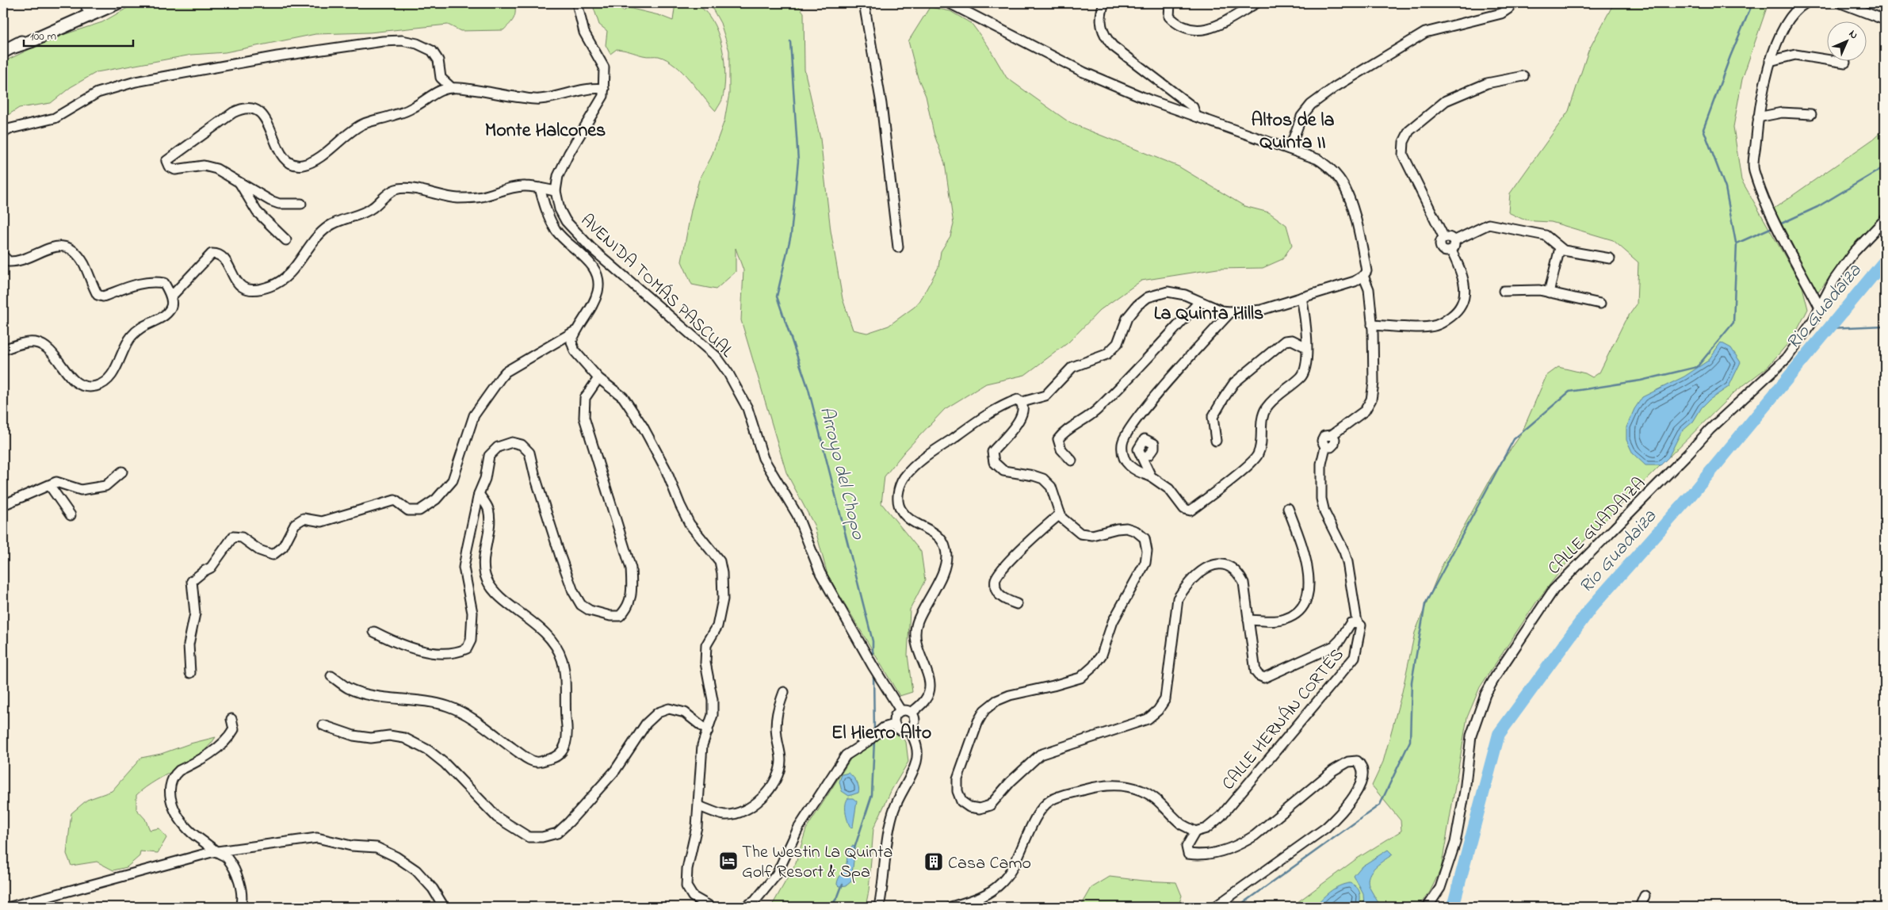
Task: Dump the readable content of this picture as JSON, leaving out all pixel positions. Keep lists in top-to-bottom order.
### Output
{
  "streets": {
    "street": ["AVENIDA TOMÁS PASCUAL", "CALLE GUADAIZA", "CALLE HERNÁN CORTÉS"]
  },
  "districts": [
    "Altos de la Quinta II",
    "Monte Halcones",
    "La Quinta Hills",
    "El Hierro Alto"
  ],
  "water": ["Rio Guadaiza", "Arroyo del Chopo"],
  "places": {
    "hotel": ["The Westin La Quinta Golf Resort & Spa"],
    "building": ["Casa Camo"]
  },
  "scale_bar": "100 m",
  "north": "top right"
}
